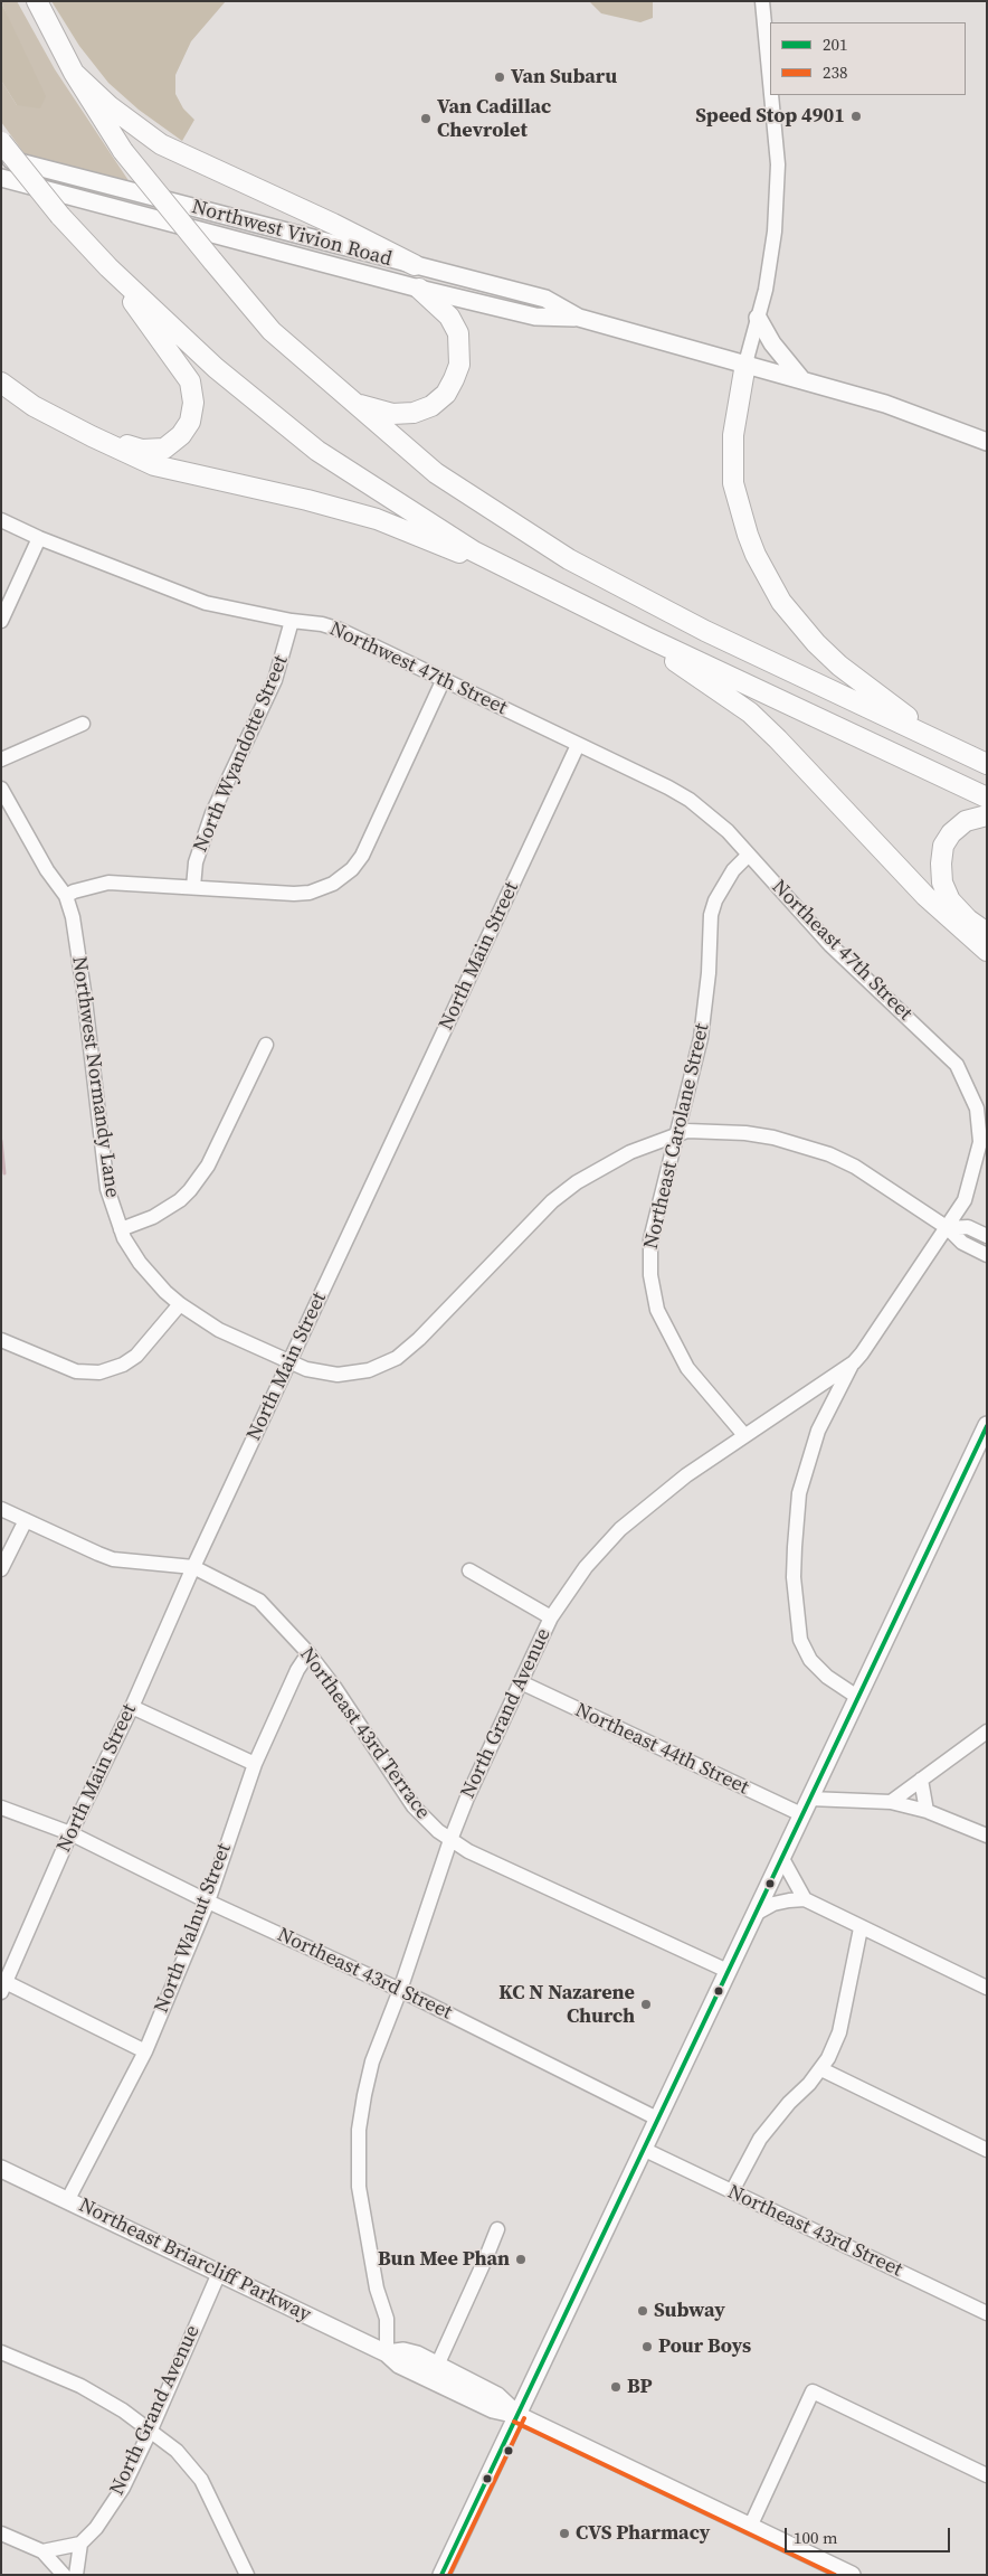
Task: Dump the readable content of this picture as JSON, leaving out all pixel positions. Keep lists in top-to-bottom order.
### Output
{
  "streets": {
    "main road": ["Northwest Vivion Road", "Northeast Briarcliff Parkway"],
    "street": [
      "Northwest 47th Street",
      "North Wyandotte Street",
      "Northeast 47th Street",
      "North Main Street",
      "Northwest Normandy Lane",
      "Northeast Carolane Street",
      "North Grand Avenue",
      "Northeast 43rd Terrace",
      "Northeast 44th Street",
      "North Walnut Street",
      "Northeast 43rd Street"
    ]
  },
  "crossings": [
    ["Northwest 47th Street", "North Wyandotte Street"],
    ["Northwest 47th Street", "Northeast 47th Street"],
    ["Northwest 47th Street", "North Main Street"],
    ["Northeast 47th Street", "North Main Street"],
    ["Northeast 47th Street", "Northwest Normandy Lane"],
    ["Northeast 47th Street", "Northeast Carolane Street"],
    ["Northeast 47th Street", "North Grand Avenue"],
    ["North Main Street", "Northwest Normandy Lane"],
    ["North Main Street", "Northeast 43rd Terrace"],
    ["North Main Street", "Northeast 43rd Street"],
    ["Northwest Normandy Lane", "Northeast Carolane Street"],
    ["Northwest Normandy Lane", "North Grand Avenue"],
    ["Northeast Carolane Street", "North Grand Avenue"],
    ["North Grand Avenue", "Northeast 43rd Terrace"],
    ["North Grand Avenue", "Northeast 44th Street"],
    ["North Grand Avenue", "Northeast 43rd Street"],
    ["North Grand Avenue", "Northeast Briarcliff Parkway"],
    ["Northeast 43rd Terrace", "North Walnut Street"],
    ["North Walnut Street", "Northeast 43rd Street"],
    ["North Walnut Street", "Northeast Briarcliff Parkway"]
  ],
  "places": [
    "Van Subaru",
    "Speed Stop 4901",
    "Van Cadillac Chevrolet",
    "KC N Nazarene Church",
    "Bun Mee Phan",
    "Subway",
    "Pour Boys",
    "BP",
    "CVS Pharmacy"
  ],
  "lines": ["transit line 201", "transit line 238"],
  "legend": ["201", "238"],
  "scale_bar": "100 m"
}
